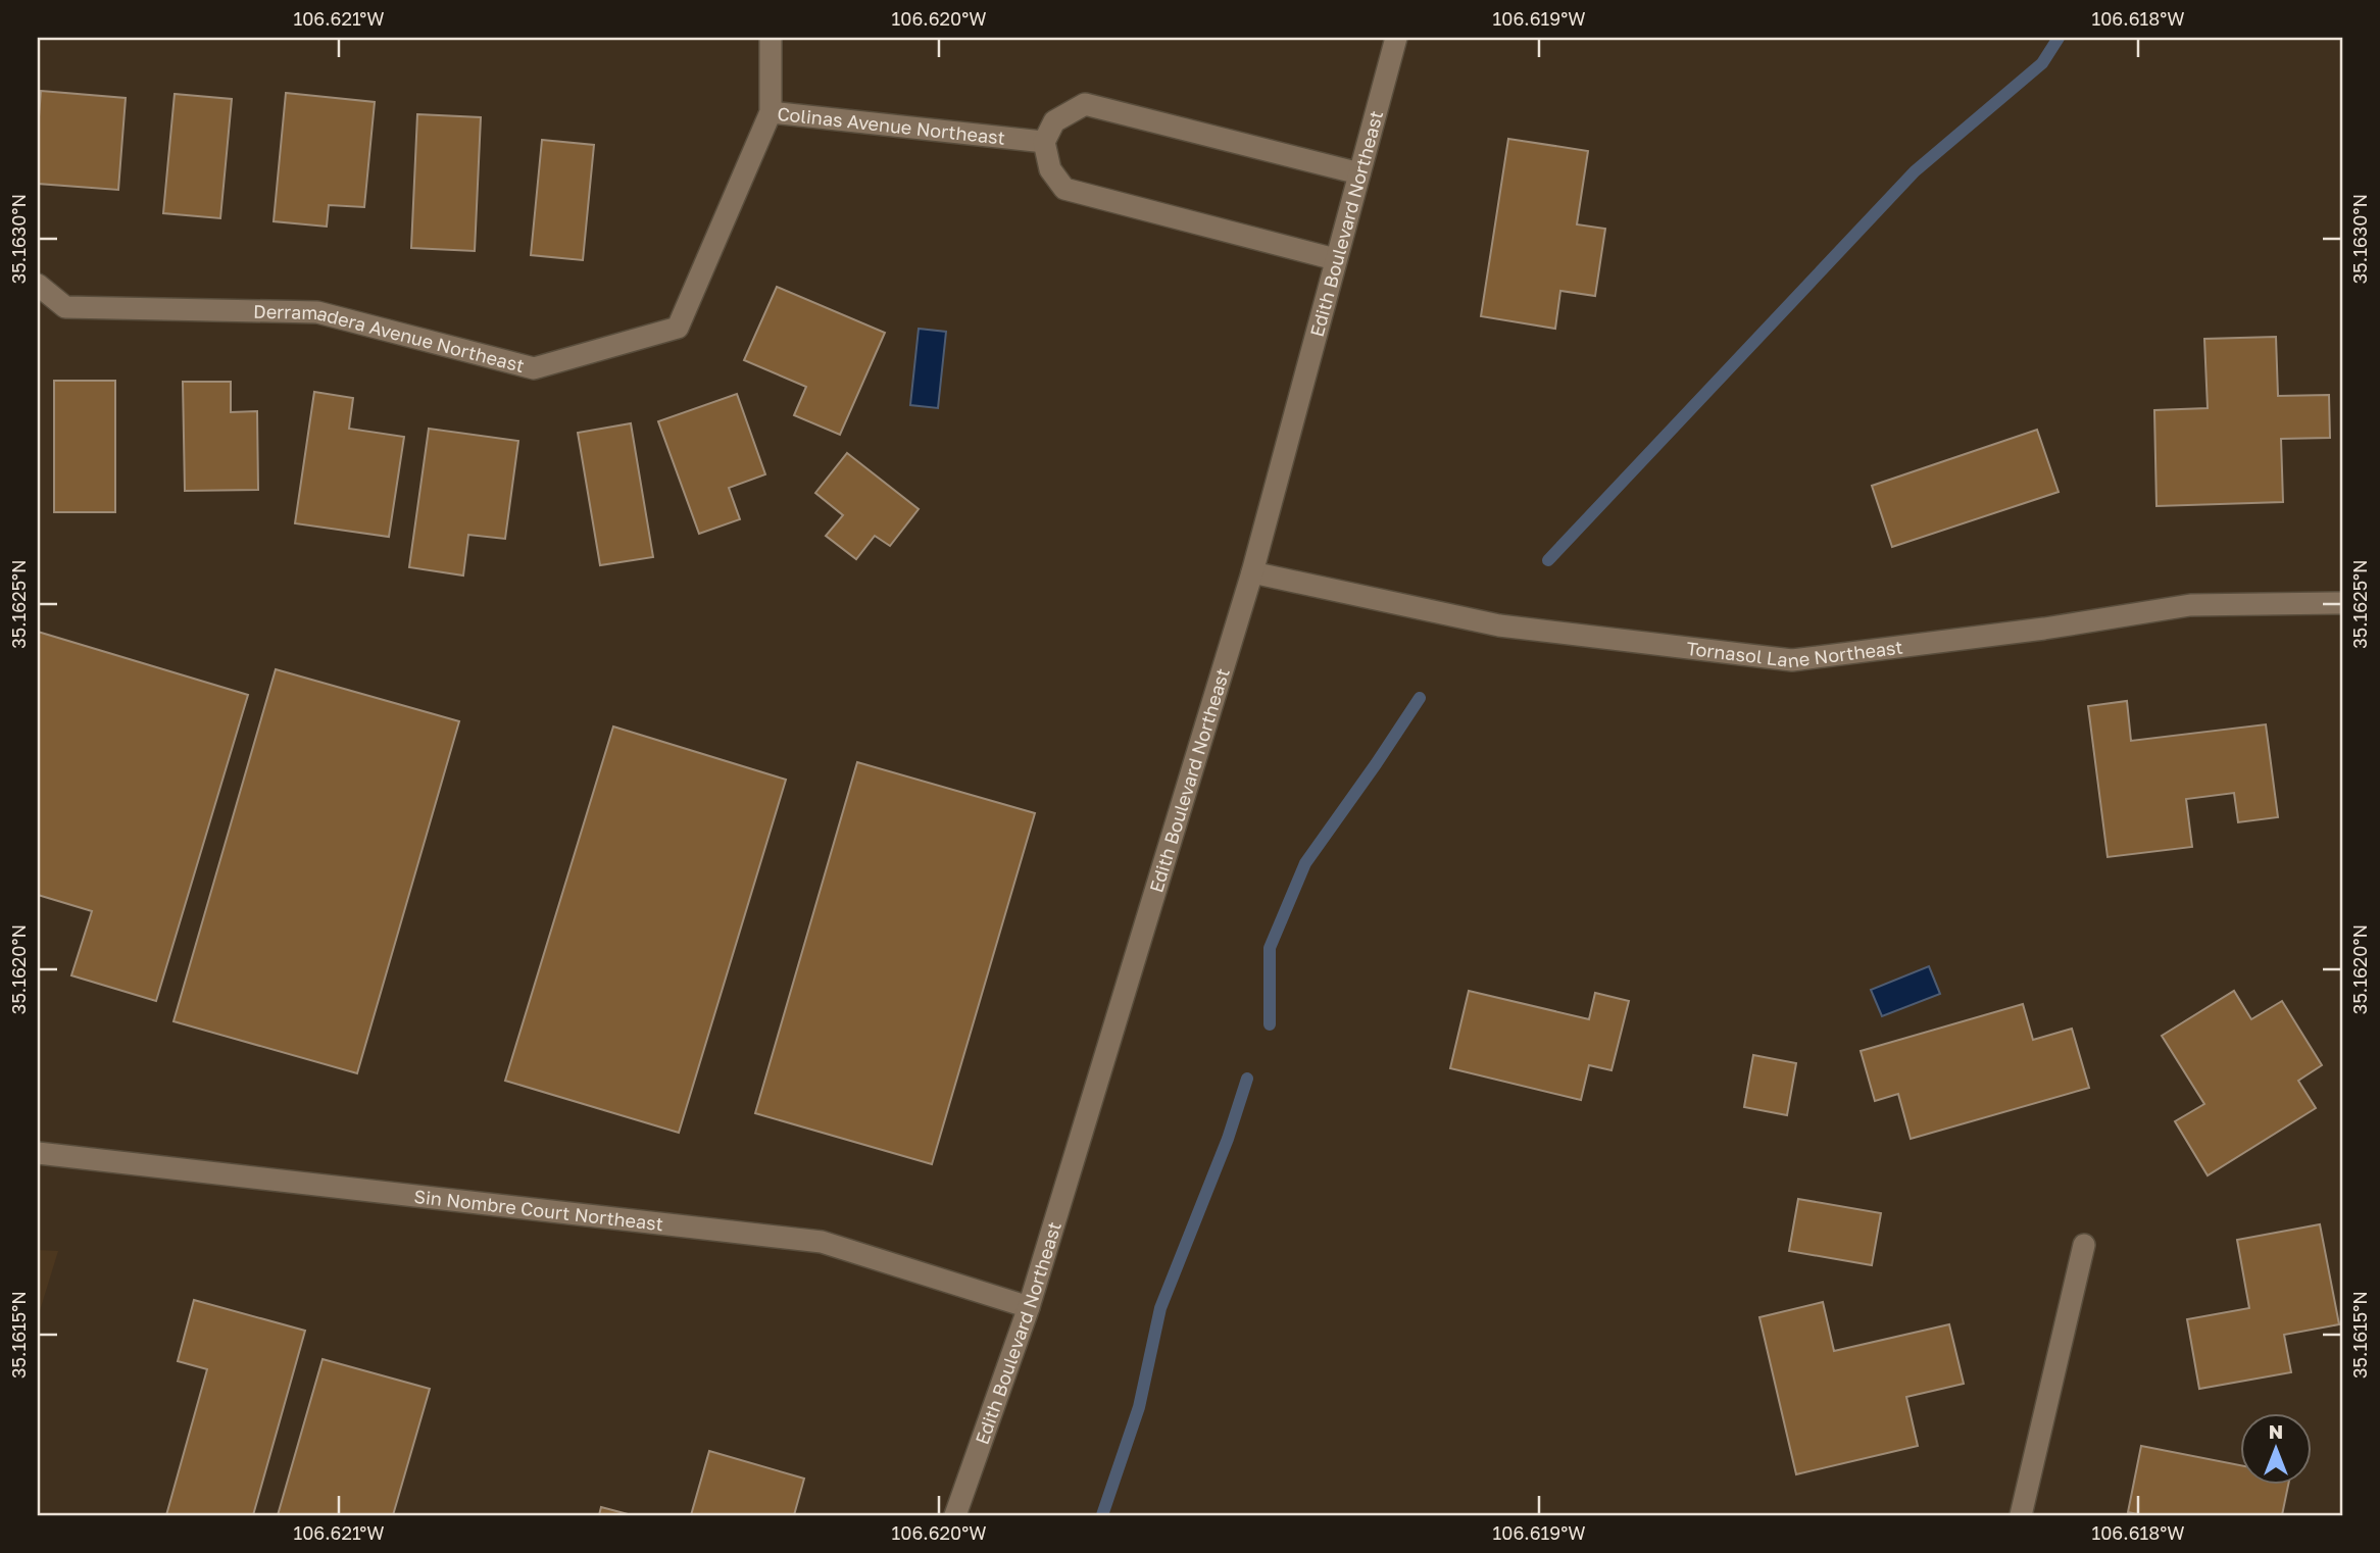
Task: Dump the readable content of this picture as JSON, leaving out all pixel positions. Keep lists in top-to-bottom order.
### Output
{
  "streets": {
    "street": [
      "Colinas Avenue Northeast",
      "Edith Boulevard Northeast",
      "Derramadera Avenue Northeast",
      "Tornasol Lane Northeast",
      "Sin Nombre Court Northeast"
    ]
  },
  "crossings": [
    ["Colinas Avenue Northeast", "Derramadera Avenue Northeast"],
    ["Edith Boulevard Northeast", "Tornasol Lane Northeast"],
    ["Edith Boulevard Northeast", "Sin Nombre Court Northeast"]
  ],
  "north": "top",
  "coordinates": [
    "106.621°W",
    "106.620°W",
    "106.619°W",
    "106.618°W",
    "35.1630°N",
    "35.1625°N",
    "35.1620°N",
    "35.1615°N"
  ]
}
